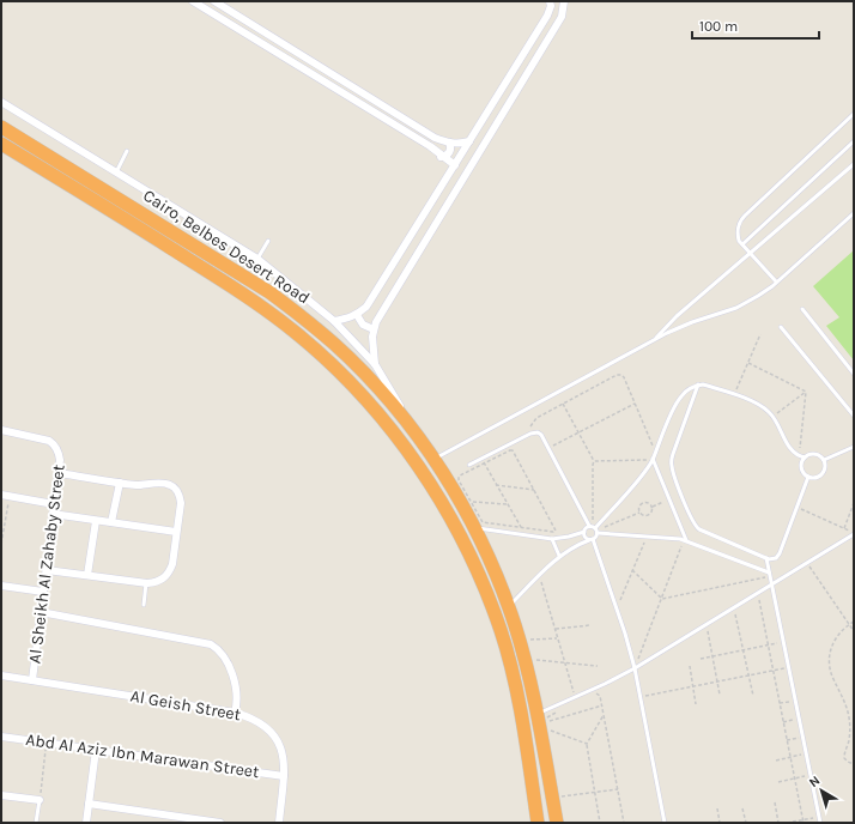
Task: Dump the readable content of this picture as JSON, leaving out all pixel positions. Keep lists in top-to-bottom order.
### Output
{
  "streets": {
    "highway": ["Cairo, Belbes Desert Road"],
    "street": ["Al Sheikh Al Zahaby Street", "Al Geish Street", "Abd Al Aziz Ibn Marawan Street"]
  },
  "crossings": [
    ["Al Sheikh Al Zahaby Street", "Al Geish Street"],
    ["Al Geish Street", "Abd Al Aziz Ibn Marawan Street"]
  ],
  "scale_bar": "100 m",
  "north": "top left"
}
